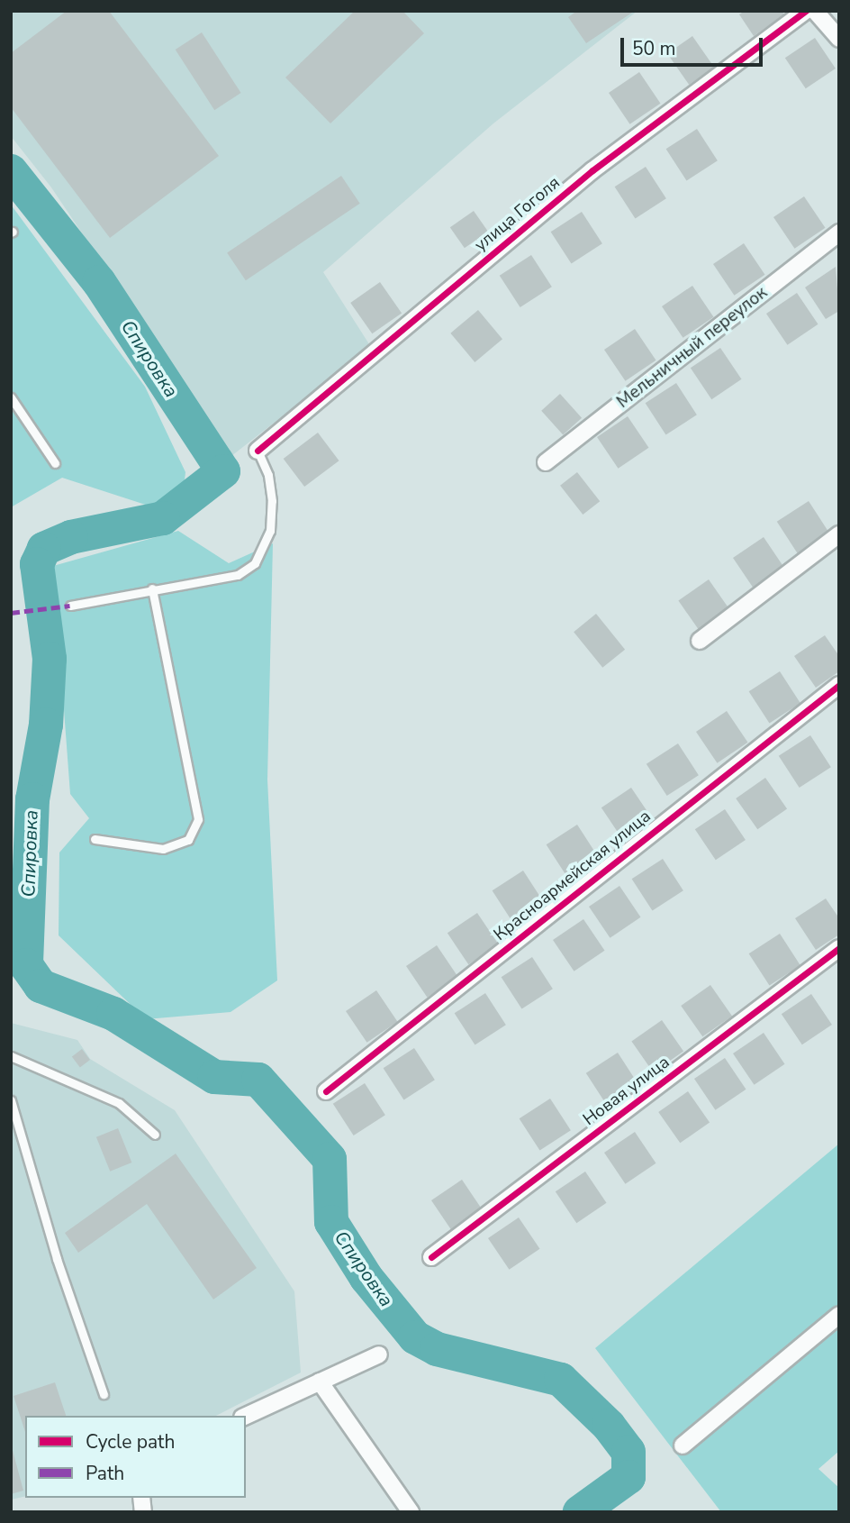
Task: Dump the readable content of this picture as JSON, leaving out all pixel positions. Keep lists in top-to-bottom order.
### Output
{
  "streets": {
    "street": [
      "улица Гоголя",
      "Мельничный переулок",
      "Красноармейская улица",
      "Новая улица"
    ]
  },
  "water": ["Спировка"],
  "legend": ["Cycle path", "Path"],
  "scale_bar": "50 m"
}
